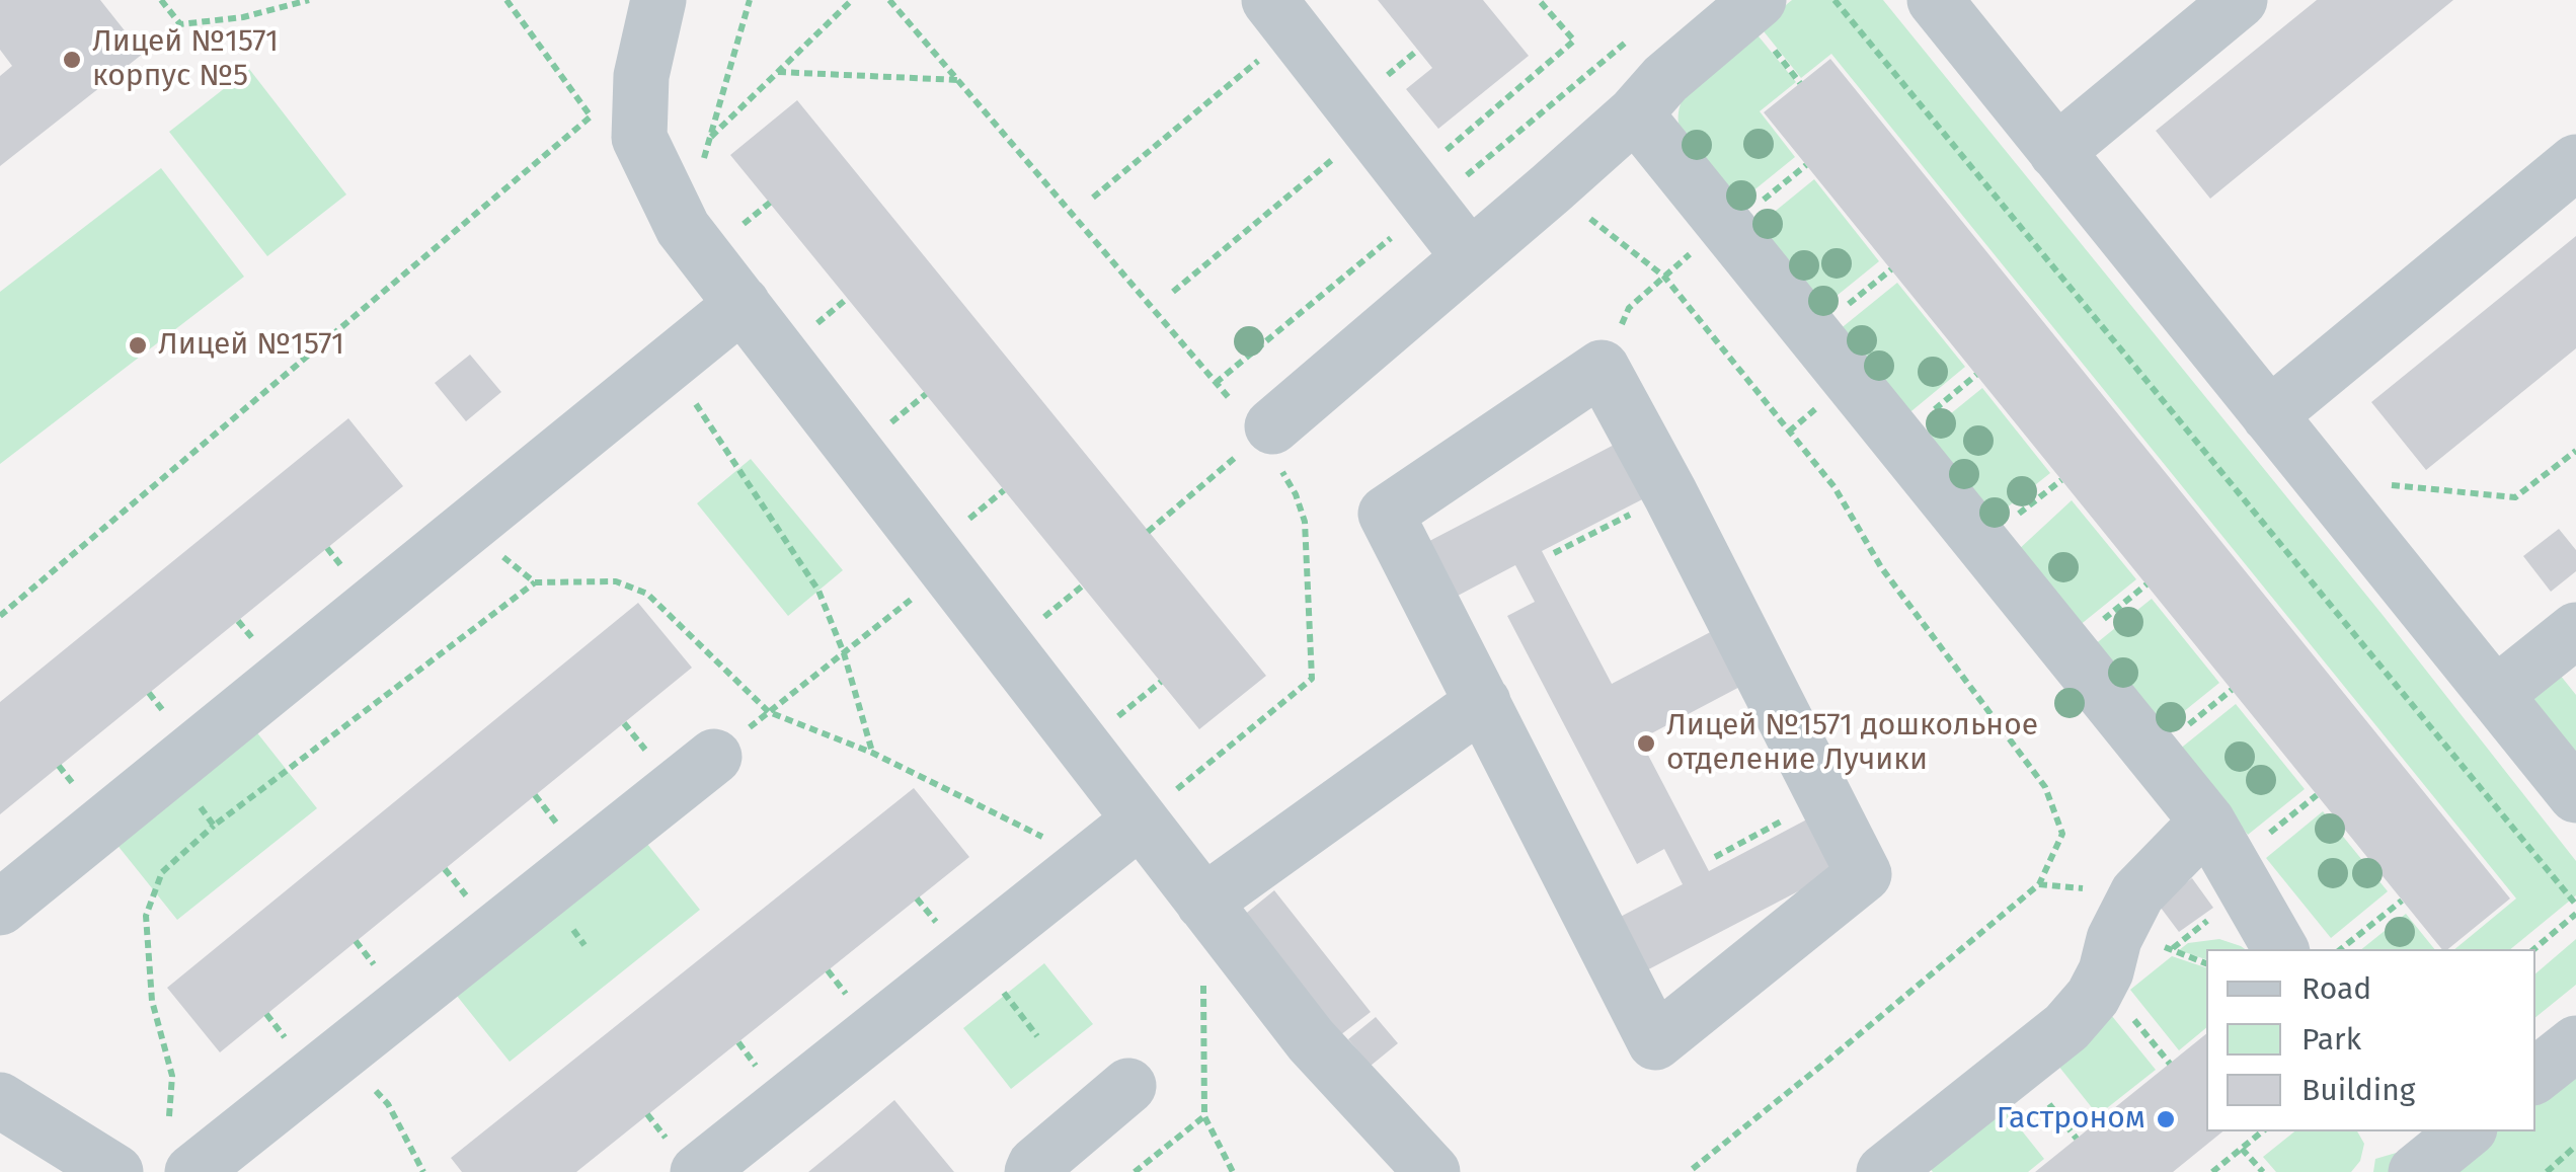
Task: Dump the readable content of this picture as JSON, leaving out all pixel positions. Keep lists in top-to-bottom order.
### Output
{
  "places": [
    "Лицей №1571 корпус №5",
    "Лицей №1571",
    "Лицей №1571 дошкольное отделение Лучики",
    "Гастроном"
  ],
  "legend": ["Road", "Park", "Building"]
}
